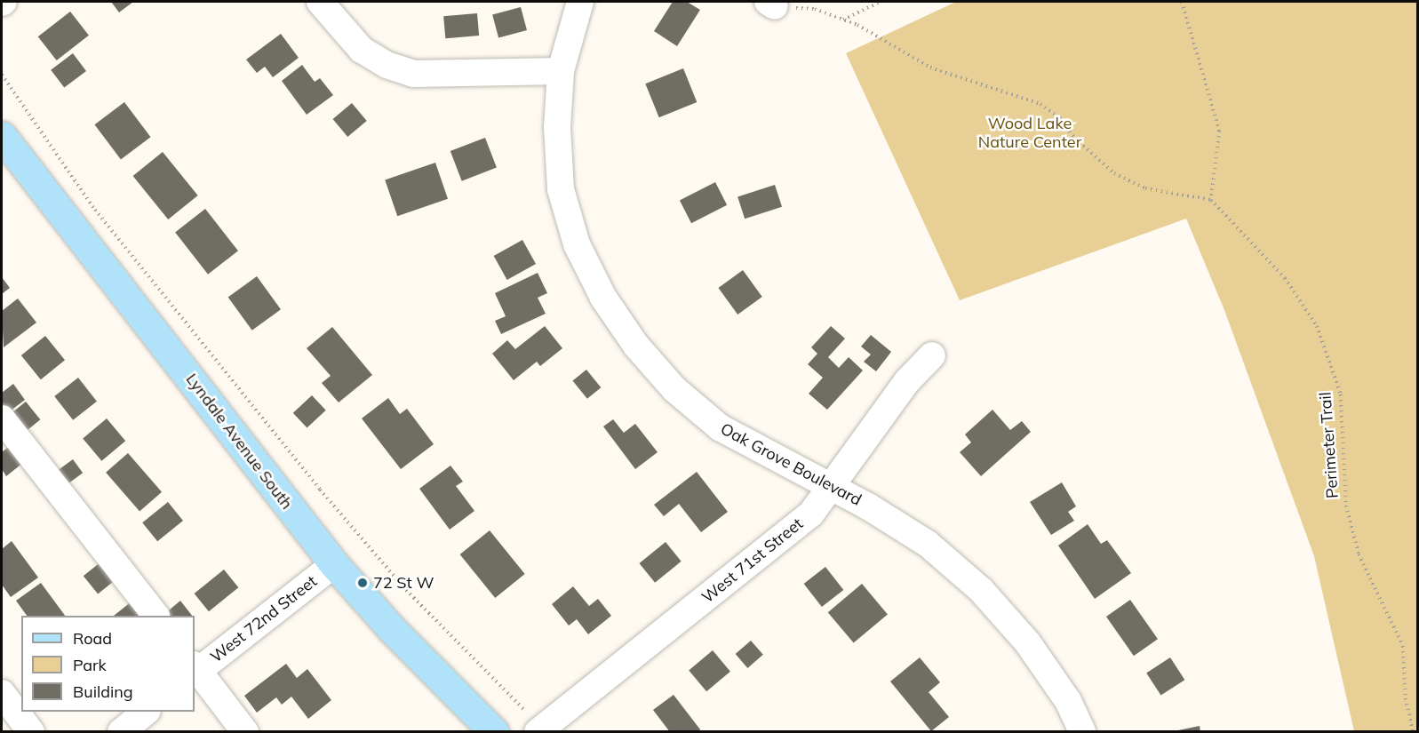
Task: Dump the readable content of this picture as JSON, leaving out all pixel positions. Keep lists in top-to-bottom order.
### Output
{
  "streets": {
    "main road": ["Lyndale Avenue South"],
    "street": ["Oak Grove Boulevard", "West 71st Street", "West 72nd Street"],
    "path": ["Perimeter Trail"]
  },
  "crossings": [
    ["Lyndale Avenue South", "West 72nd Street"],
    ["Oak Grove Boulevard", "West 71st Street"]
  ],
  "parks": ["Wood Lake Nature Center"],
  "places": ["72 St W"],
  "legend": ["Road", "Park", "Building"]
}
